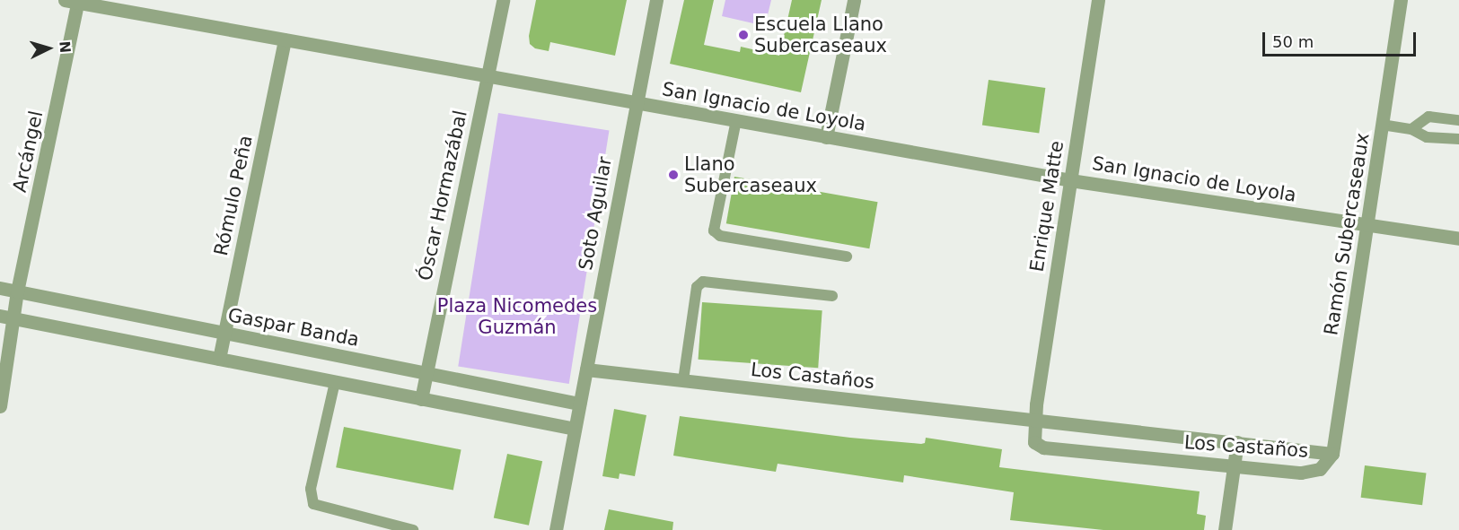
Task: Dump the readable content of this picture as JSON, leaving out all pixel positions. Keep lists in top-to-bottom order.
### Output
{
  "streets": {
    "street": [
      "San Ignacio de Loyola",
      "Arcángel",
      "Rómulo Peña",
      "Óscar Hormazábal",
      "Enrique Matte",
      "Soto Aguilar",
      "Ramón Subercaseaux",
      "Gaspar Banda",
      "Los Castaños"
    ]
  },
  "crossings": [
    ["San Ignacio de Loyola", "Arcángel"],
    ["San Ignacio de Loyola", "Rómulo Peña"],
    ["San Ignacio de Loyola", "Óscar Hormazábal"],
    ["San Ignacio de Loyola", "Enrique Matte"],
    ["San Ignacio de Loyola", "Soto Aguilar"],
    ["San Ignacio de Loyola", "Ramón Subercaseaux"],
    ["Arcángel", "Gaspar Banda"],
    ["Rómulo Peña", "Gaspar Banda"],
    ["Óscar Hormazábal", "Gaspar Banda"],
    ["Enrique Matte", "Los Castaños"],
    ["Soto Aguilar", "Gaspar Banda"],
    ["Soto Aguilar", "Los Castaños"],
    ["Ramón Subercaseaux", "Los Castaños"]
  ],
  "parks": ["Plaza Nicomedes Guzmán"],
  "places": ["Escuela Llano Subercaseaux", "Llano Subercaseaux"],
  "scale_bar": "50 m",
  "north": "right"
}
